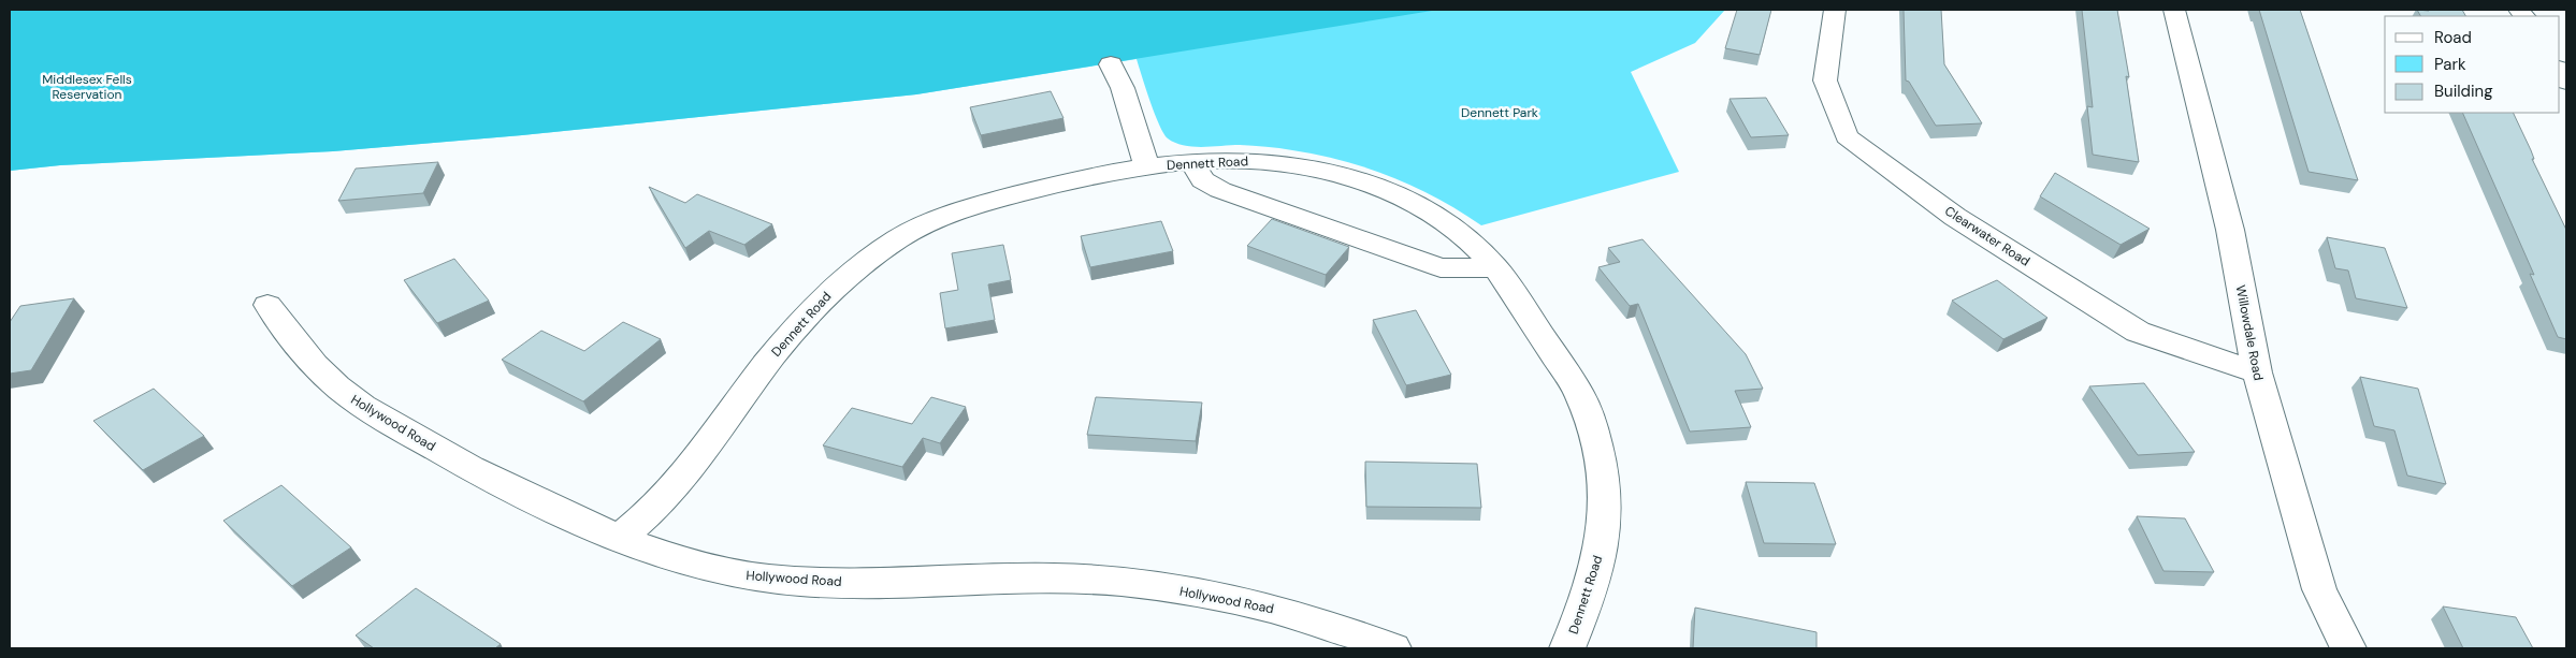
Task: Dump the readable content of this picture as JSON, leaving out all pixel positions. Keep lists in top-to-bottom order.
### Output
{
  "streets": {
    "street": [
      "Dennett Road",
      "Clearwater Road",
      "Willowdale Road",
      "Hollywood Road"
    ]
  },
  "crossings": [
    ["Dennett Road", "Hollywood Road"],
    ["Clearwater Road", "Willowdale Road"]
  ],
  "parks": ["Middlesex Fells Reservation", "Dennett Park"],
  "legend": ["Road", "Park", "Building"]
}
